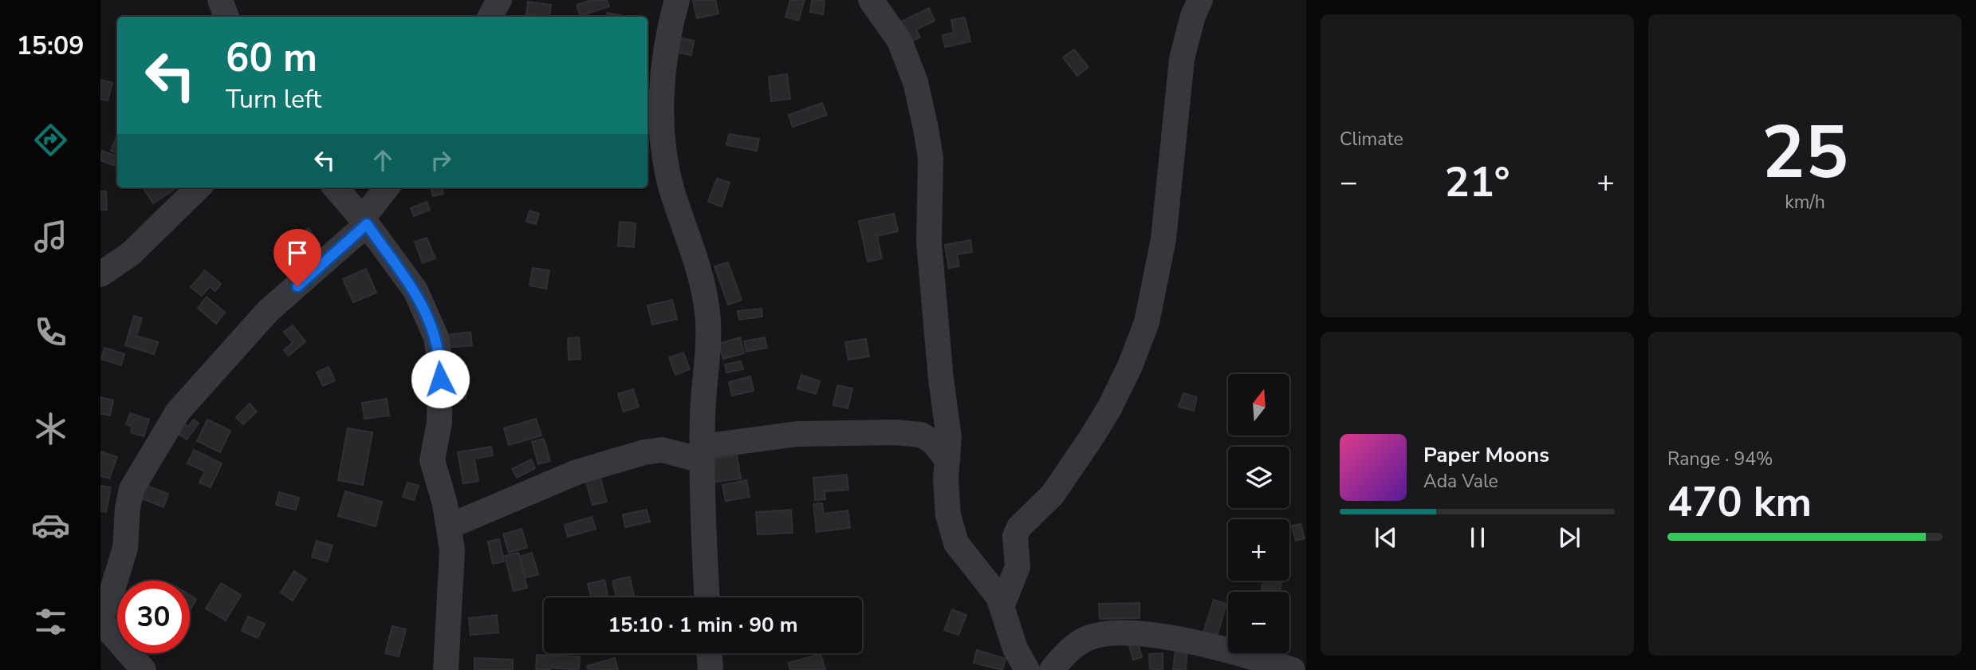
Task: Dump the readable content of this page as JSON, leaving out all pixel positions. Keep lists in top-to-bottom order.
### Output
{
  "north": "top",
  "page": {
    "tabs": "15:09",
    "tile": [
      "Climate",
      ["25", "km/h"],
      ["Range · 94%", "470 km"]
    ],
    "turn": ["60 m", "Turn left"],
    "heat": ["−", "21°", "+"],
    "map_buttons": ["+", "−"],
    "song": ["Paper Moons", "Ada Vale"],
    "limit": "30",
    "trip": "15:10 · 1 min · 90 m"
  }
}
